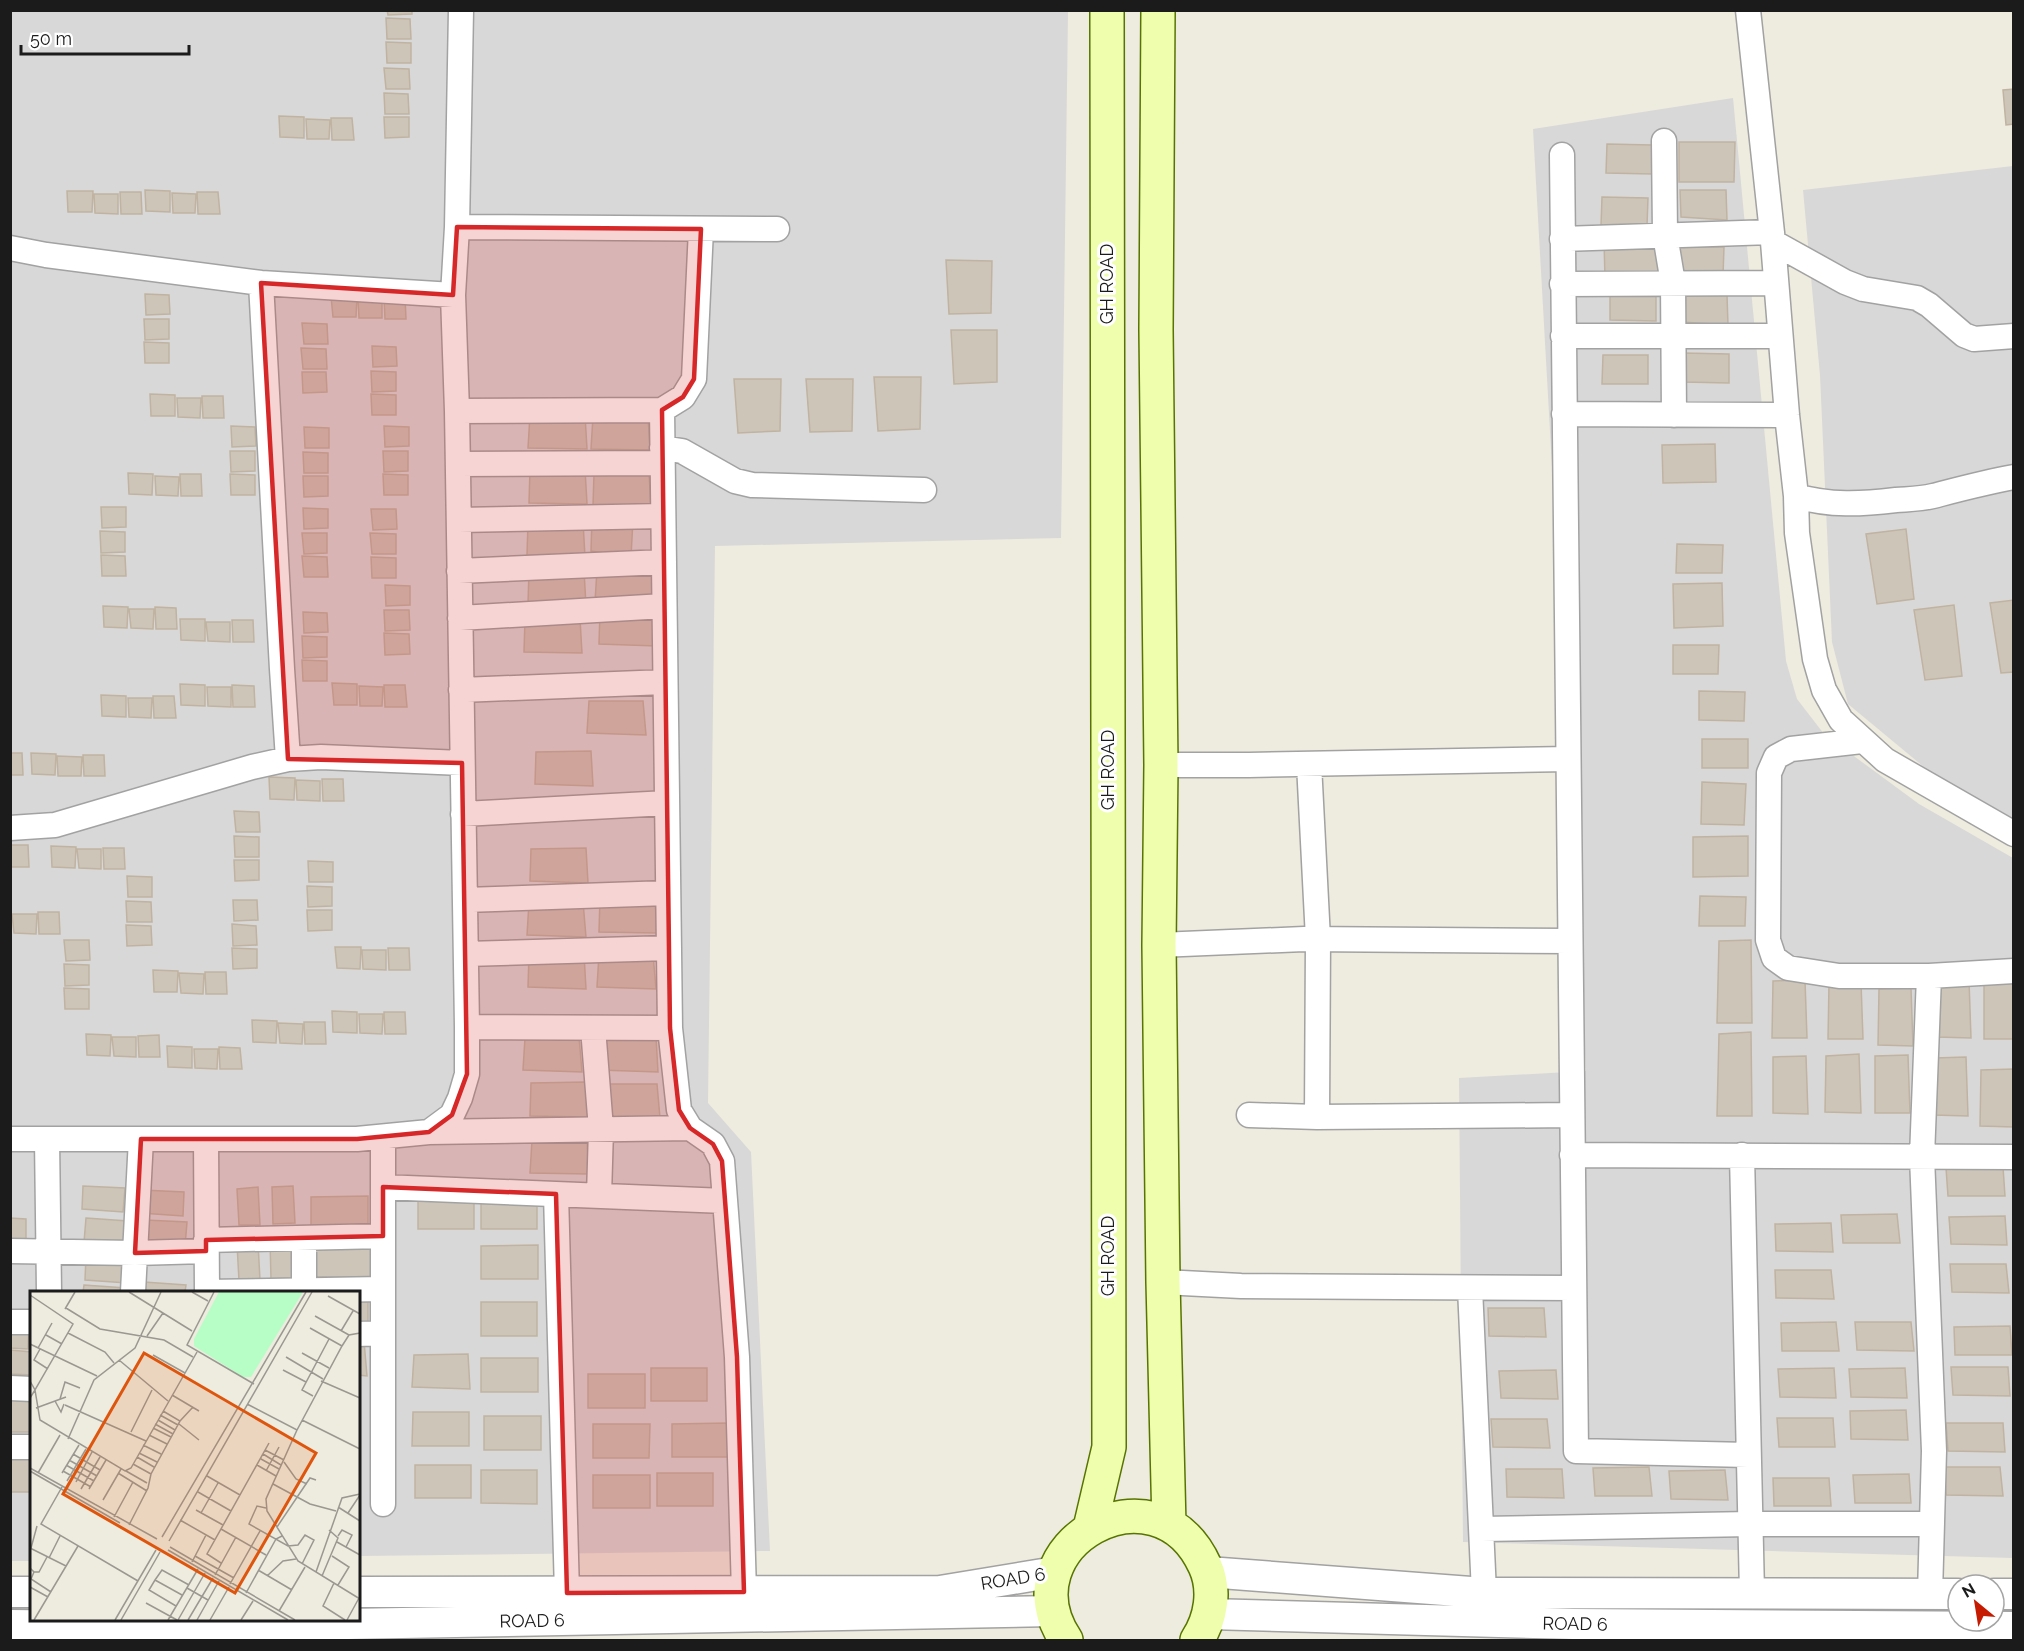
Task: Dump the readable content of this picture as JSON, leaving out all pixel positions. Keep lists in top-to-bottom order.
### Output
{
  "streets": {
    "main road": ["GH ROAD"],
    "street": ["ROAD 6"]
  },
  "scale_bar": "50 m",
  "north": "top left"
}
